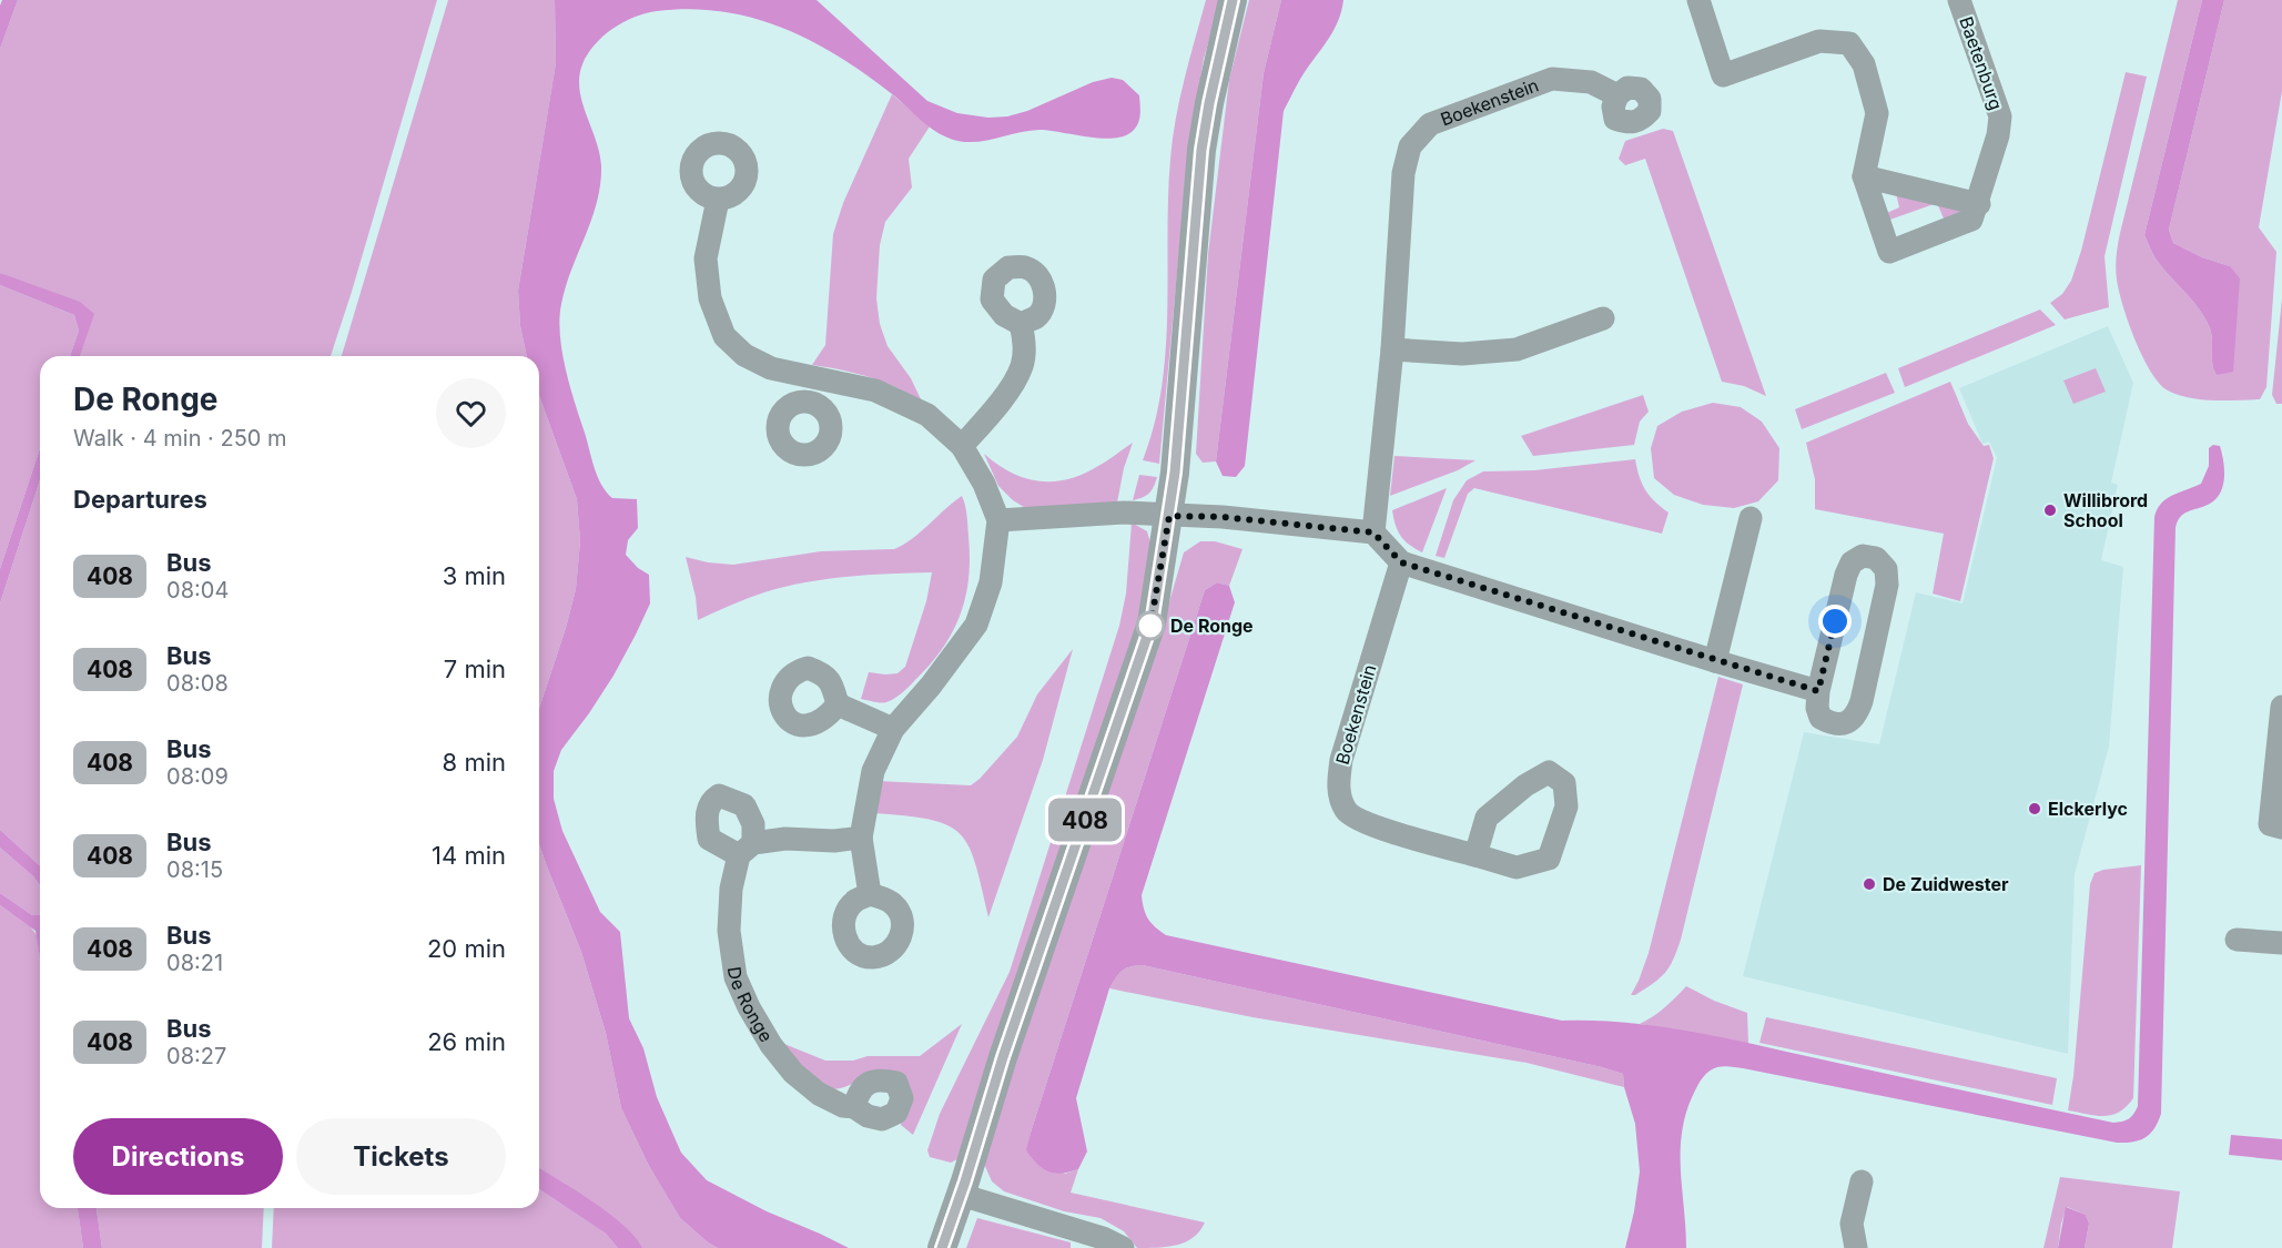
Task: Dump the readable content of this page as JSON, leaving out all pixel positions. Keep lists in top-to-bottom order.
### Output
{
  "streets": {
    "street": ["Baetenburg", "Boekenstein", "De Ronge"]
  },
  "places": [
    "Willibrord School",
    "De Ronge",
    "Elckerlyc",
    "De Zuidwester"
  ],
  "lines": ["bus line 408"],
  "page": {
    "on_map": "408",
    "heading": [
      ["De Ronge", "Walk · 4 min · 250 m"],
      "Departures"
    ],
    "list": [
      {
        "mark": "408",
        "name": "Bus",
        "note": "08:04",
        "value": "3 min"
      },
      {
        "mark": "408",
        "name": "Bus",
        "note": "08:08",
        "value": "7 min"
      },
      {
        "mark": "408",
        "name": "Bus",
        "note": "08:09",
        "value": "8 min"
      },
      {
        "mark": "408",
        "name": "Bus",
        "note": "08:15",
        "value": "14 min"
      },
      {
        "mark": "408",
        "name": "Bus",
        "note": "08:21",
        "value": "20 min"
      },
      {
        "mark": "408",
        "name": "Bus",
        "note": "08:27",
        "value": "26 min"
      }
    ],
    "buttons": ["Directions", "Tickets"]
  }
}
